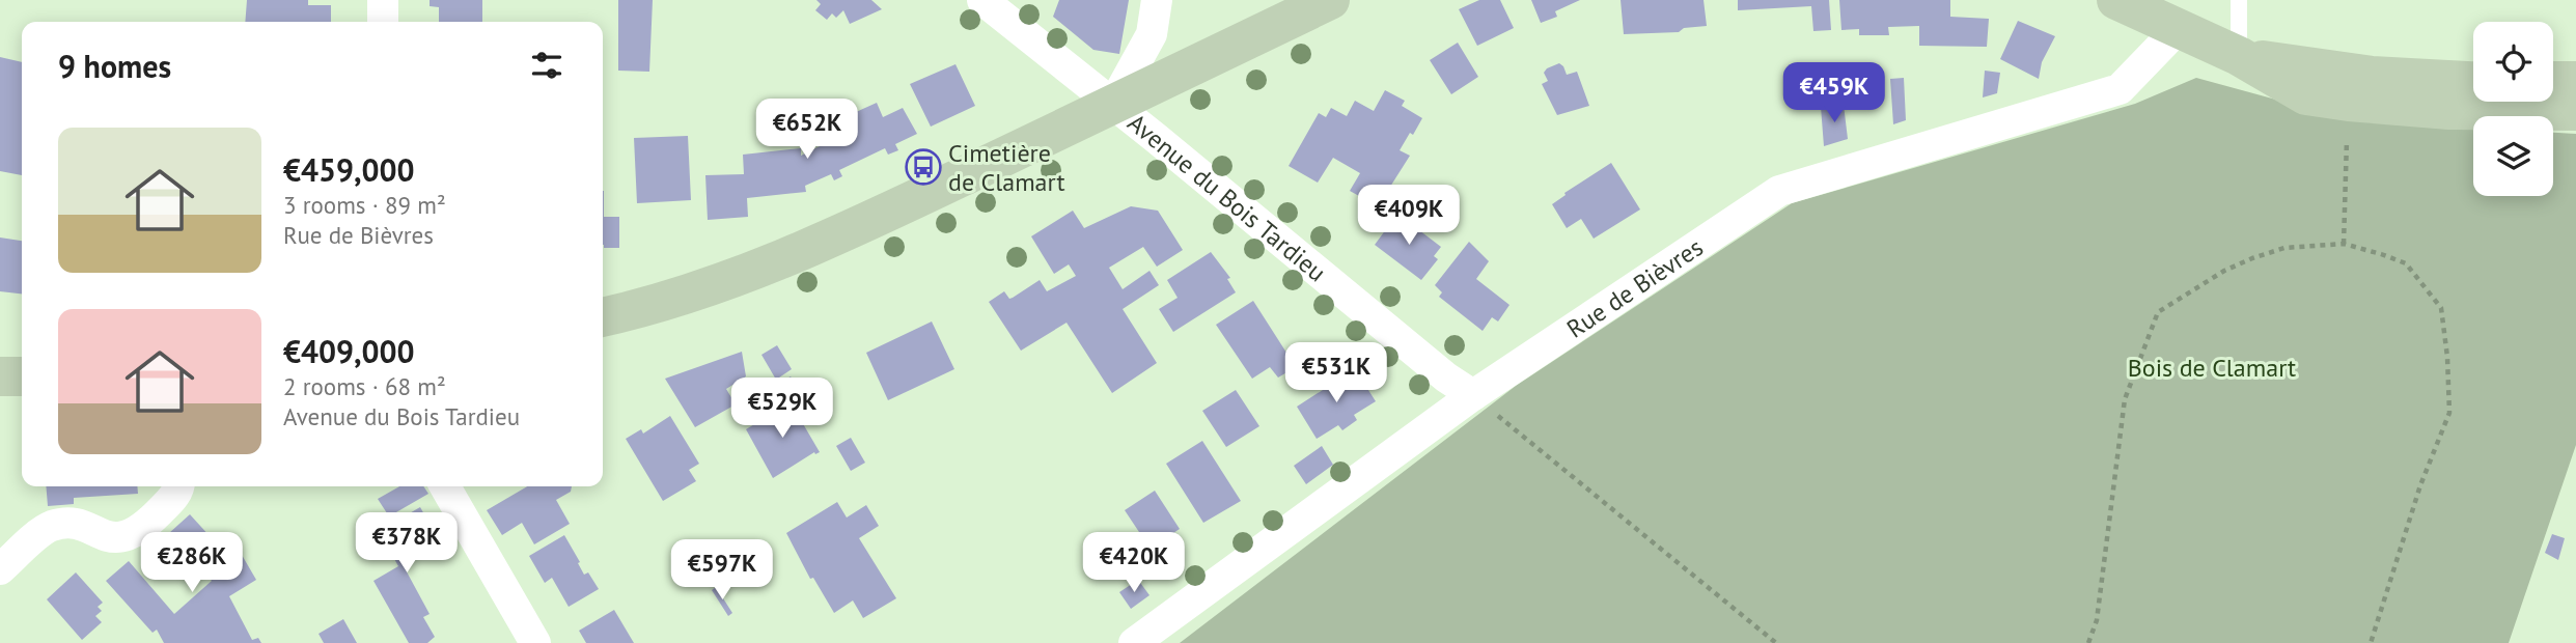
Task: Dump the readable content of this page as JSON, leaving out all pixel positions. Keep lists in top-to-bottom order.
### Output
{
  "streets": {
    "street": ["Avenue du Bois Tardieu", "Rue de Bièvres"]
  },
  "crossings": [
    ["Avenue du Bois Tardieu", "Rue de Bièvres"]
  ],
  "parks": ["Bois de Clamart"],
  "places": {
    "bus stop": ["Cimetière de Clamart"]
  },
  "page": {
    "heading": "9 homes",
    "price": [
      "€459K",
      "€652K",
      "€409K",
      "€531K",
      "€529K",
      "€378K",
      "€286K",
      "€420K",
      "€597K"
    ],
    "list": [
      {
        "name": "€459,000",
        "note": "3 rooms · 89 m² · Rue de Bièvres"
      },
      {
        "name": "€409,000",
        "note": "2 rooms · 68 m² · Avenue du Bois Tardieu"
      }
    ]
  }
}
